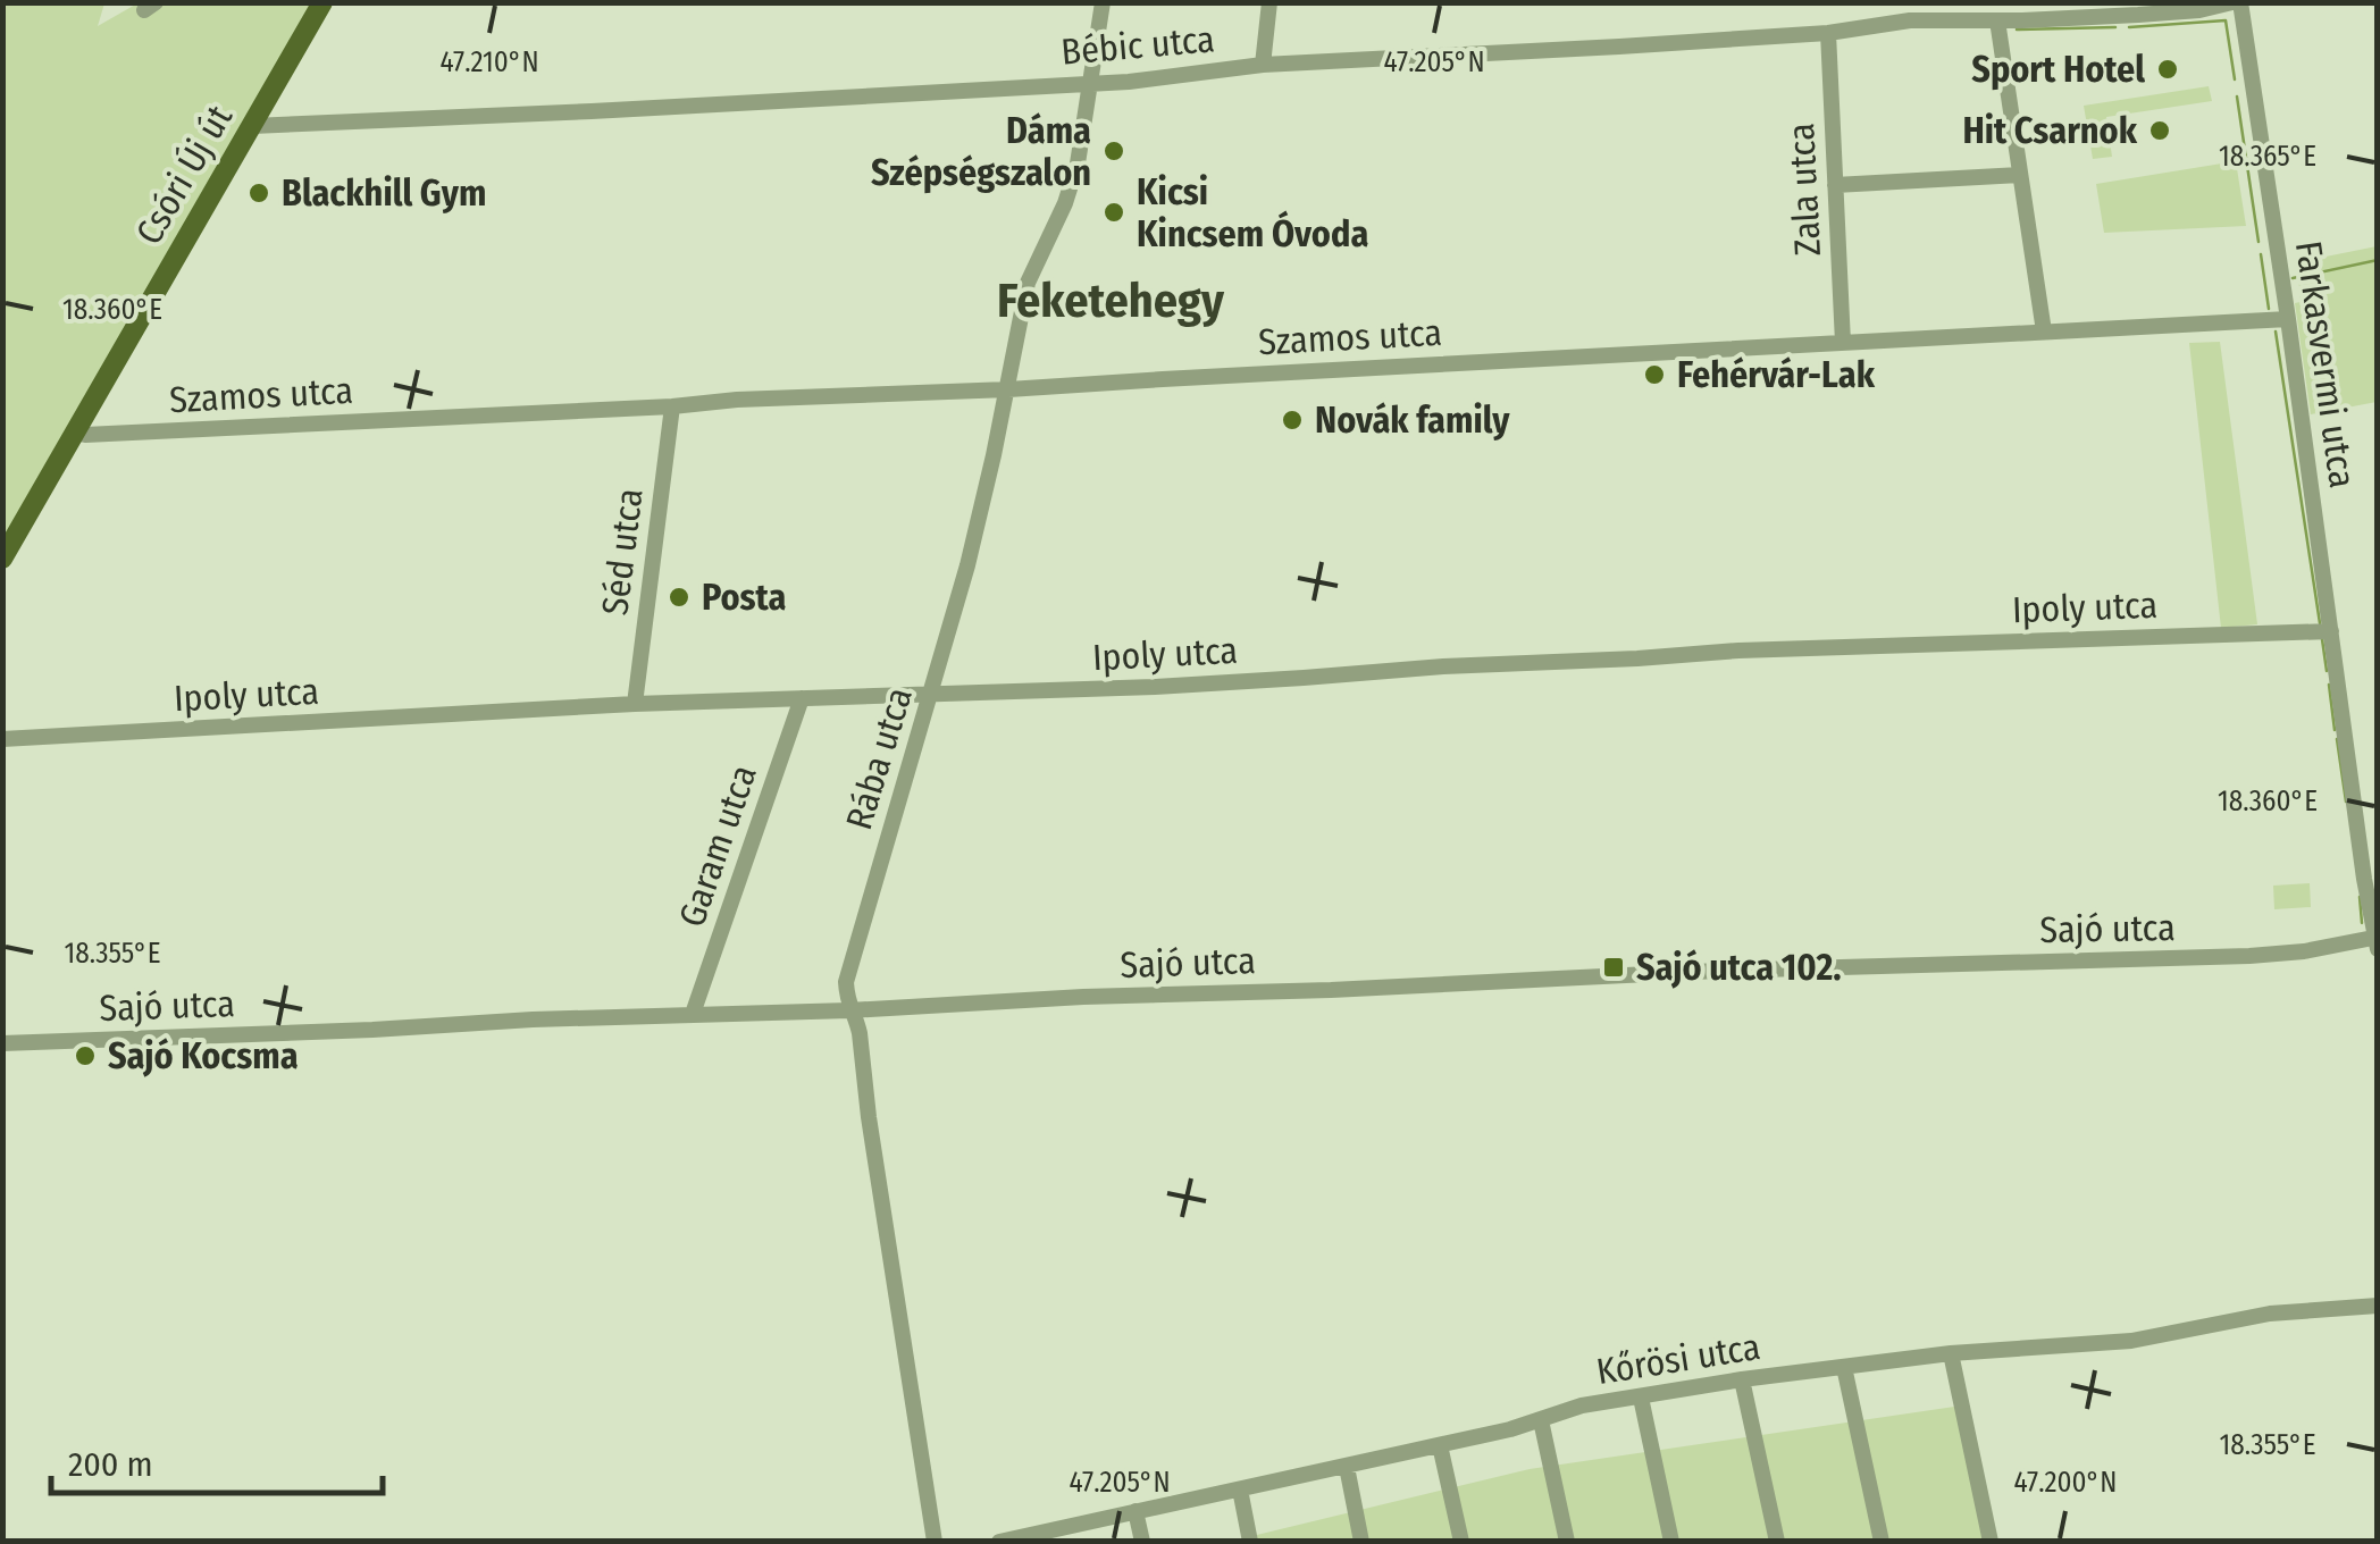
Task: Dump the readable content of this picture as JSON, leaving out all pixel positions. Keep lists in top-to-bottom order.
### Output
{
  "streets": {
    "main road": ["Csóri Új út"],
    "street": [
      "Bébic utca",
      "Zala utca",
      "Szamos utca",
      "Farkasvermi utca",
      "Séd utca",
      "Ipoly utca",
      "Rába utca",
      "Garam utca",
      "Sajó utca",
      "Kőrösi utca"
    ]
  },
  "crossings": [
    ["Bébic utca", "Csóri Új út"],
    ["Bébic utca", "Zala utca"],
    ["Bébic utca", "Farkasvermi utca"],
    ["Bébic utca", "Rába utca"],
    ["Csóri Új út", "Szamos utca"],
    ["Zala utca", "Szamos utca"],
    ["Szamos utca", "Farkasvermi utca"],
    ["Szamos utca", "Séd utca"],
    ["Szamos utca", "Rába utca"],
    ["Farkasvermi utca", "Ipoly utca"],
    ["Farkasvermi utca", "Sajó utca"],
    ["Séd utca", "Ipoly utca"],
    ["Ipoly utca", "Rába utca"],
    ["Ipoly utca", "Garam utca"],
    ["Rába utca", "Sajó utca"],
    ["Garam utca", "Sajó utca"]
  ],
  "districts": ["Feketehegy"],
  "places": {
    "other": [
      "Sport Hotel",
      "Hit Csarnok",
      "Dáma Szépségszalon",
      "Blackhill Gym",
      "Kicsi Kincsem Óvoda",
      "Fehérvár-Lak",
      "Novák family",
      "Posta",
      "Sajó Kocsma"
    ],
    "transit": ["Sajó utca 102."]
  },
  "scale_bar": "200 m",
  "coordinates": [
    "47.210°N",
    "47.205°N",
    "18.365°E",
    "18.360°E",
    "18.355°E",
    "47.200°N"
  ]
}
